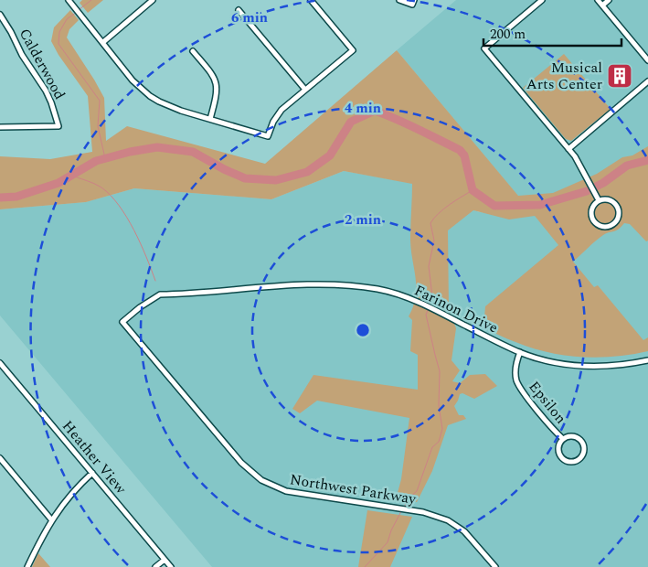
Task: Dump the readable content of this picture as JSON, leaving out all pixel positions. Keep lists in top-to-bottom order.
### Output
{
  "streets": {
    "street": [
      "Calderwood",
      "Farinon Drive",
      "Epsilon",
      "Heather View",
      "Northwest Parkway"
    ]
  },
  "crossings": [
    ["Farinon Drive", "Epsilon"],
    ["Farinon Drive", "Northwest Parkway"]
  ],
  "places": {
    "building": ["Musical Arts Center"]
  },
  "scale_bar": "200 m",
  "rings": ["6 min", "4 min", "2 min"]
}
